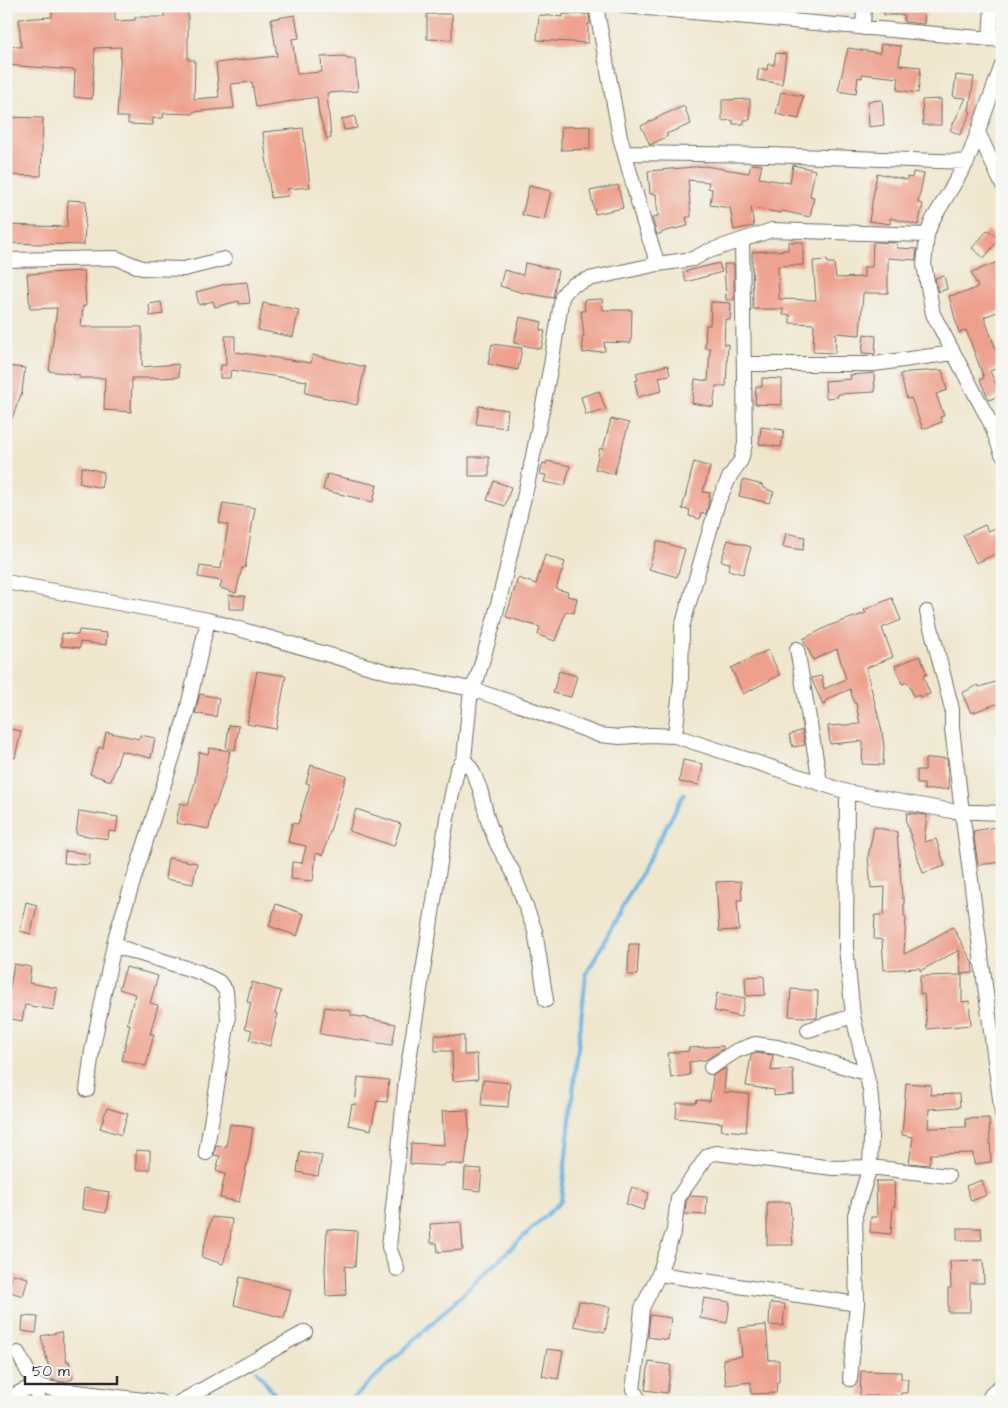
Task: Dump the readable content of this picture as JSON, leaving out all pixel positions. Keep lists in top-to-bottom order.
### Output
{
  "scale_bar": "50 m"
}
